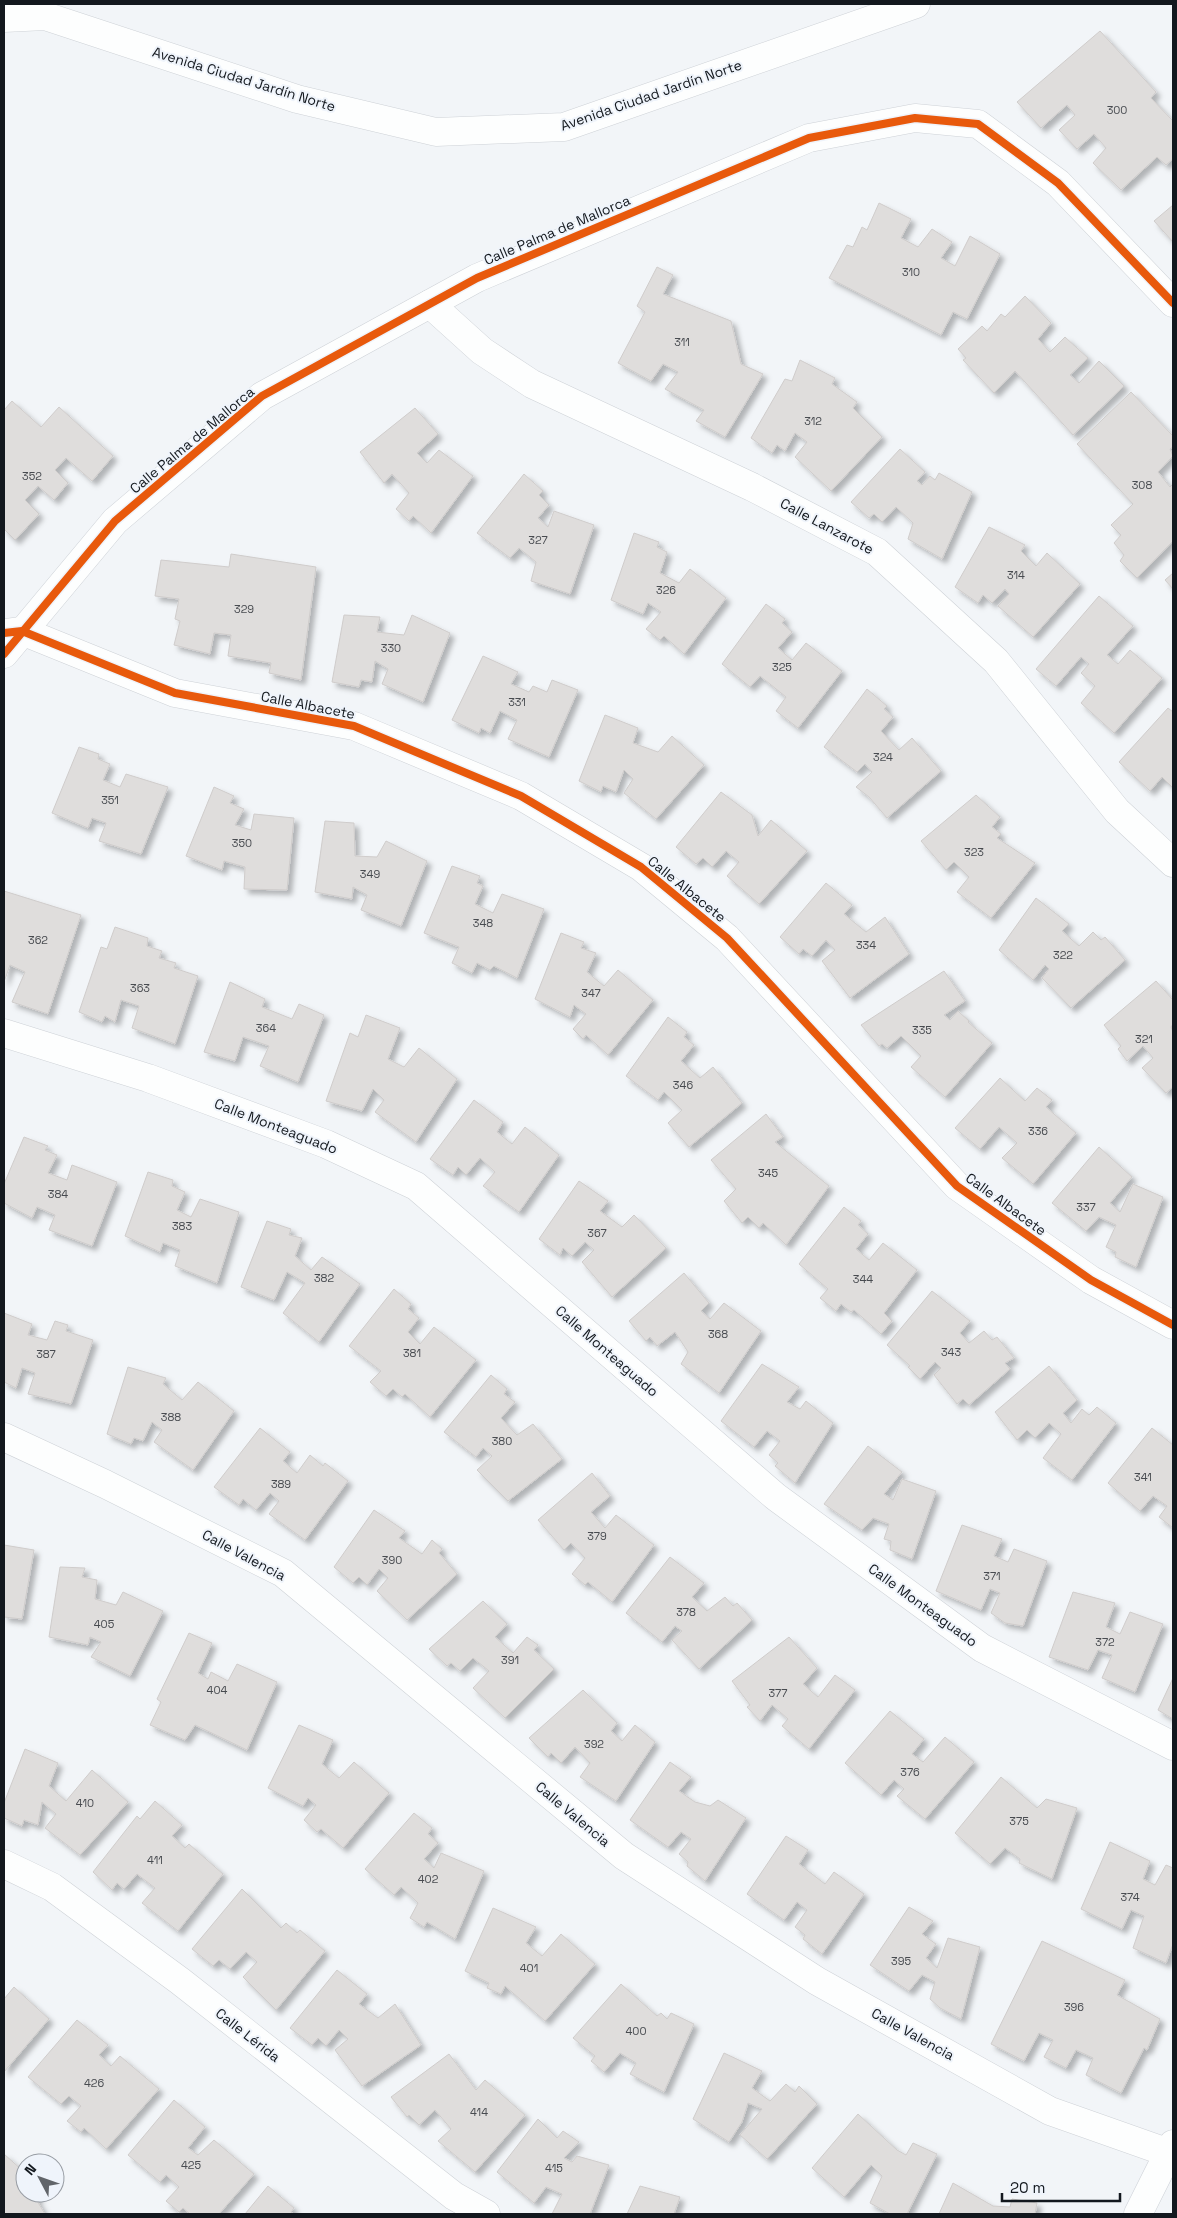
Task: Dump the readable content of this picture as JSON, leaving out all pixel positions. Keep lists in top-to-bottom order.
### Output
{
  "streets": {
    "street": [
      "Avenida Ciudad Jardín Norte",
      "Calle Palma de Mallorca",
      "Calle Lanzarote",
      "Calle Albacete",
      "Calle Monteaguado",
      "Calle Valencia",
      "Calle Lérida"
    ]
  },
  "crossings": [
    ["Calle Palma de Mallorca", "Calle Lanzarote"],
    ["Calle Palma de Mallorca", "Calle Albacete"]
  ],
  "house_numbers": [
    "300",
    "310",
    "311",
    "312",
    "352",
    "308",
    "327",
    "314",
    "326",
    "329",
    "330",
    "325",
    "331",
    "324",
    "351",
    "350",
    "323",
    "349",
    "348",
    "362",
    "334",
    "322",
    "363",
    "347",
    "364",
    "335",
    "321",
    "346",
    "336",
    "345",
    "384",
    "337",
    "383",
    "367",
    "382",
    "344",
    "368",
    "343",
    "381",
    "387",
    "388",
    "380",
    "341",
    "389",
    "379",
    "390",
    "371",
    "378",
    "405",
    "372",
    "391",
    "404",
    "377",
    "392",
    "376",
    "410",
    "375",
    "411",
    "402",
    "374",
    "395",
    "401",
    "396",
    "400",
    "426",
    "414",
    "425",
    "415"
  ],
  "scale_bar": "20 m",
  "north": "top left"
}
